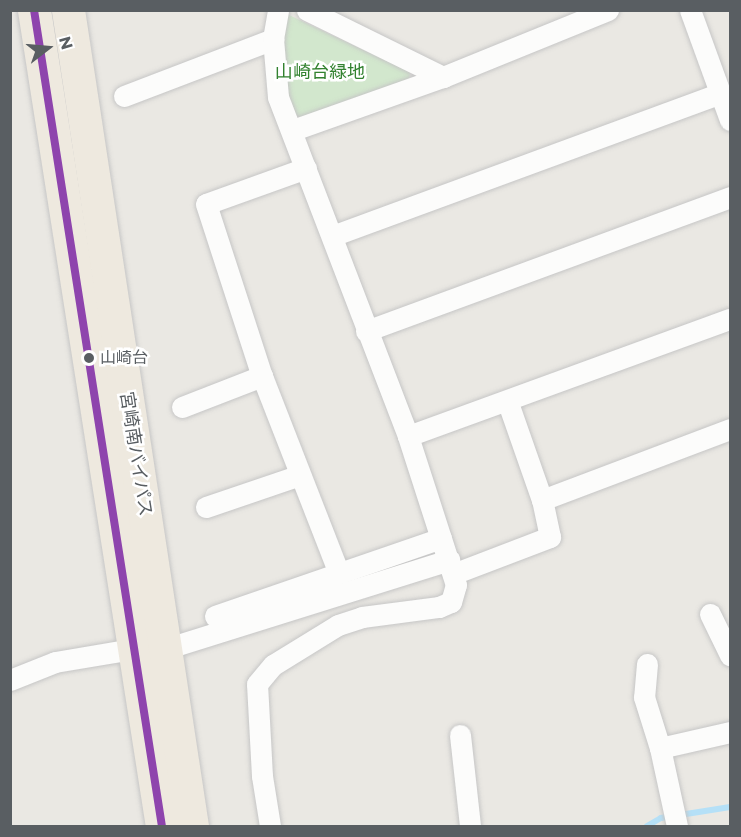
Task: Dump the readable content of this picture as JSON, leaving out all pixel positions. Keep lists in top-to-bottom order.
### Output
{
  "streets": {
    "highway": ["宮崎南バイパス"]
  },
  "parks": ["山崎台緑地"],
  "places": ["山崎台"],
  "north": "right"
}
